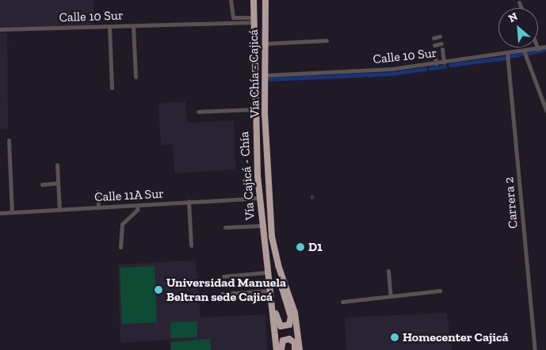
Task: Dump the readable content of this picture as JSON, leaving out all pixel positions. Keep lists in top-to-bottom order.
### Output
{
  "streets": {
    "highway": ["Vía Chía - Cajicá", "Vía Cajicá - Chía"],
    "street": ["Calle 10 Sur", "Calle 11A Sur", "Carrera 2"]
  },
  "crossings": [
    ["Calle 10 Sur", "Vía Chía - Cajicá"],
    ["Calle 10 Sur", "Vía Cajicá - Chía"],
    ["Calle 10 Sur", "Carrera 2"],
    ["Vía Cajicá - Chía", "Calle 11A Sur"]
  ],
  "places": ["D1", "Universidad Manuela Beltran sede Cajicá", "Homecenter Cajicá"],
  "north": "top left"
}
